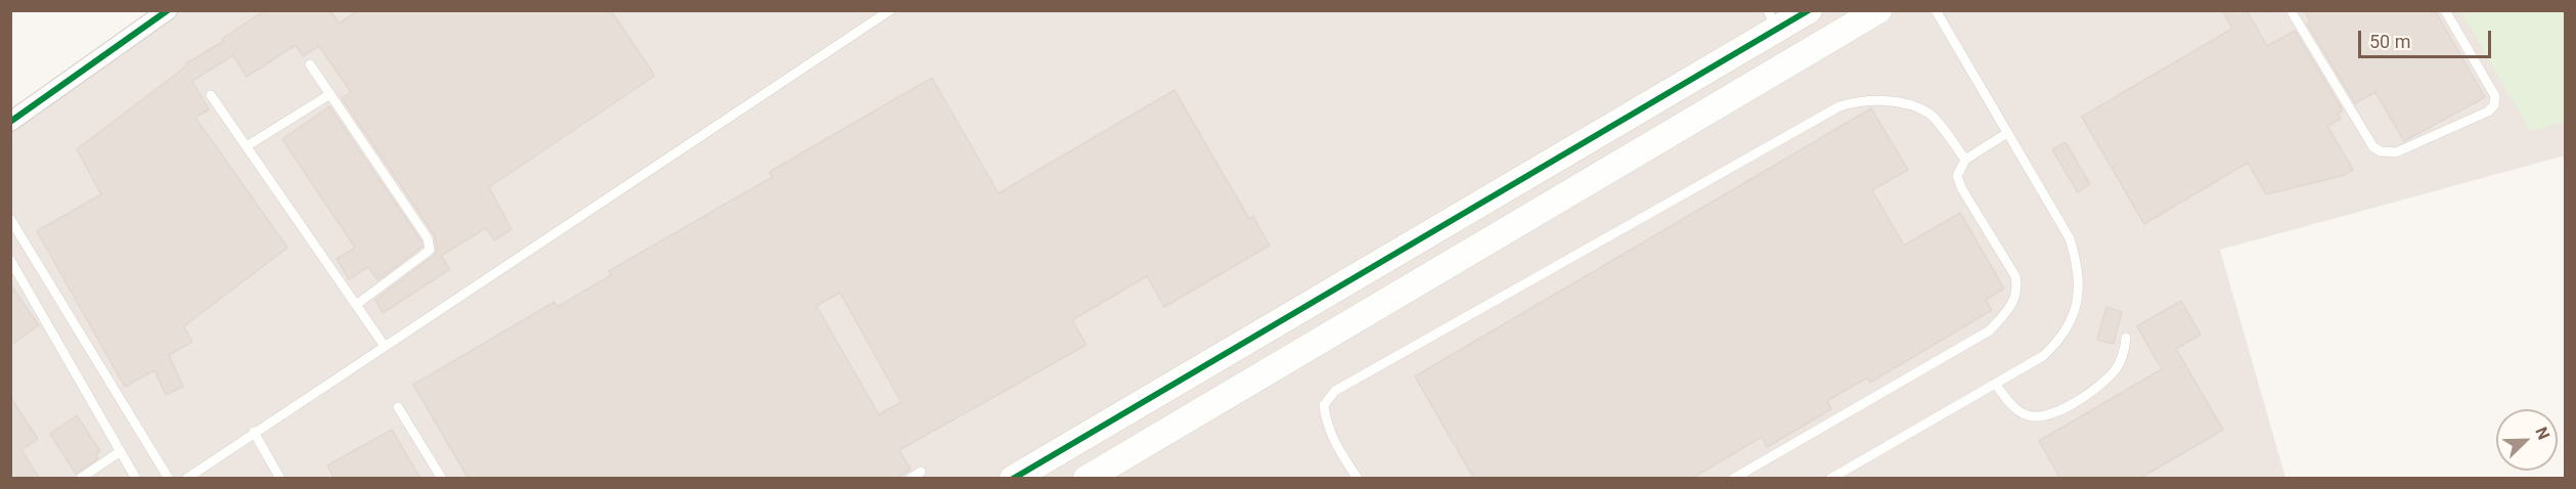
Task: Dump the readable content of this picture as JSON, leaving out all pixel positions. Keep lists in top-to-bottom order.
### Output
{
  "scale_bar": "50 m",
  "north": "top right"
}
